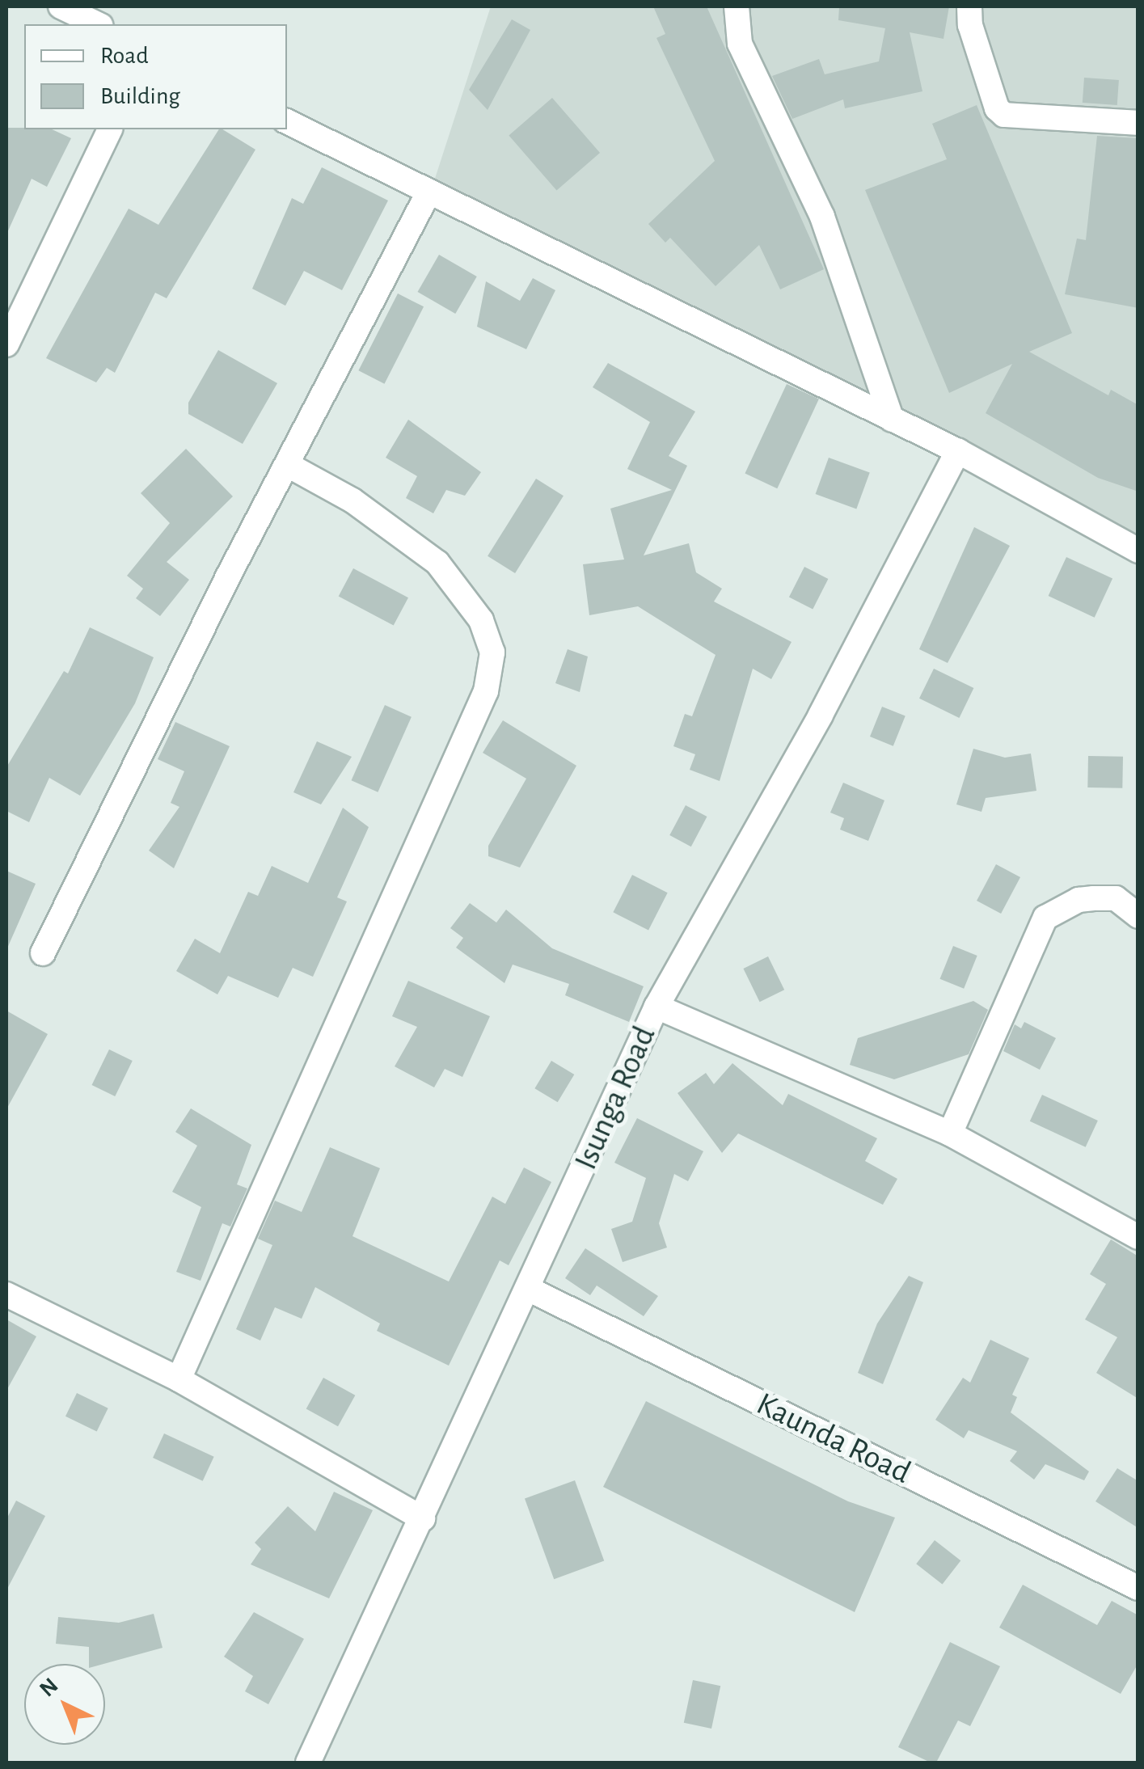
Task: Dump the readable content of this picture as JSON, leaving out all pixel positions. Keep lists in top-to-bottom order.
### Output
{
  "streets": {
    "street": ["Isunga Road", "Kaunda Road"]
  },
  "crossings": [
    ["Isunga Road", "Kaunda Road"]
  ],
  "legend": ["Road", "Building"],
  "north": "top left"
}
